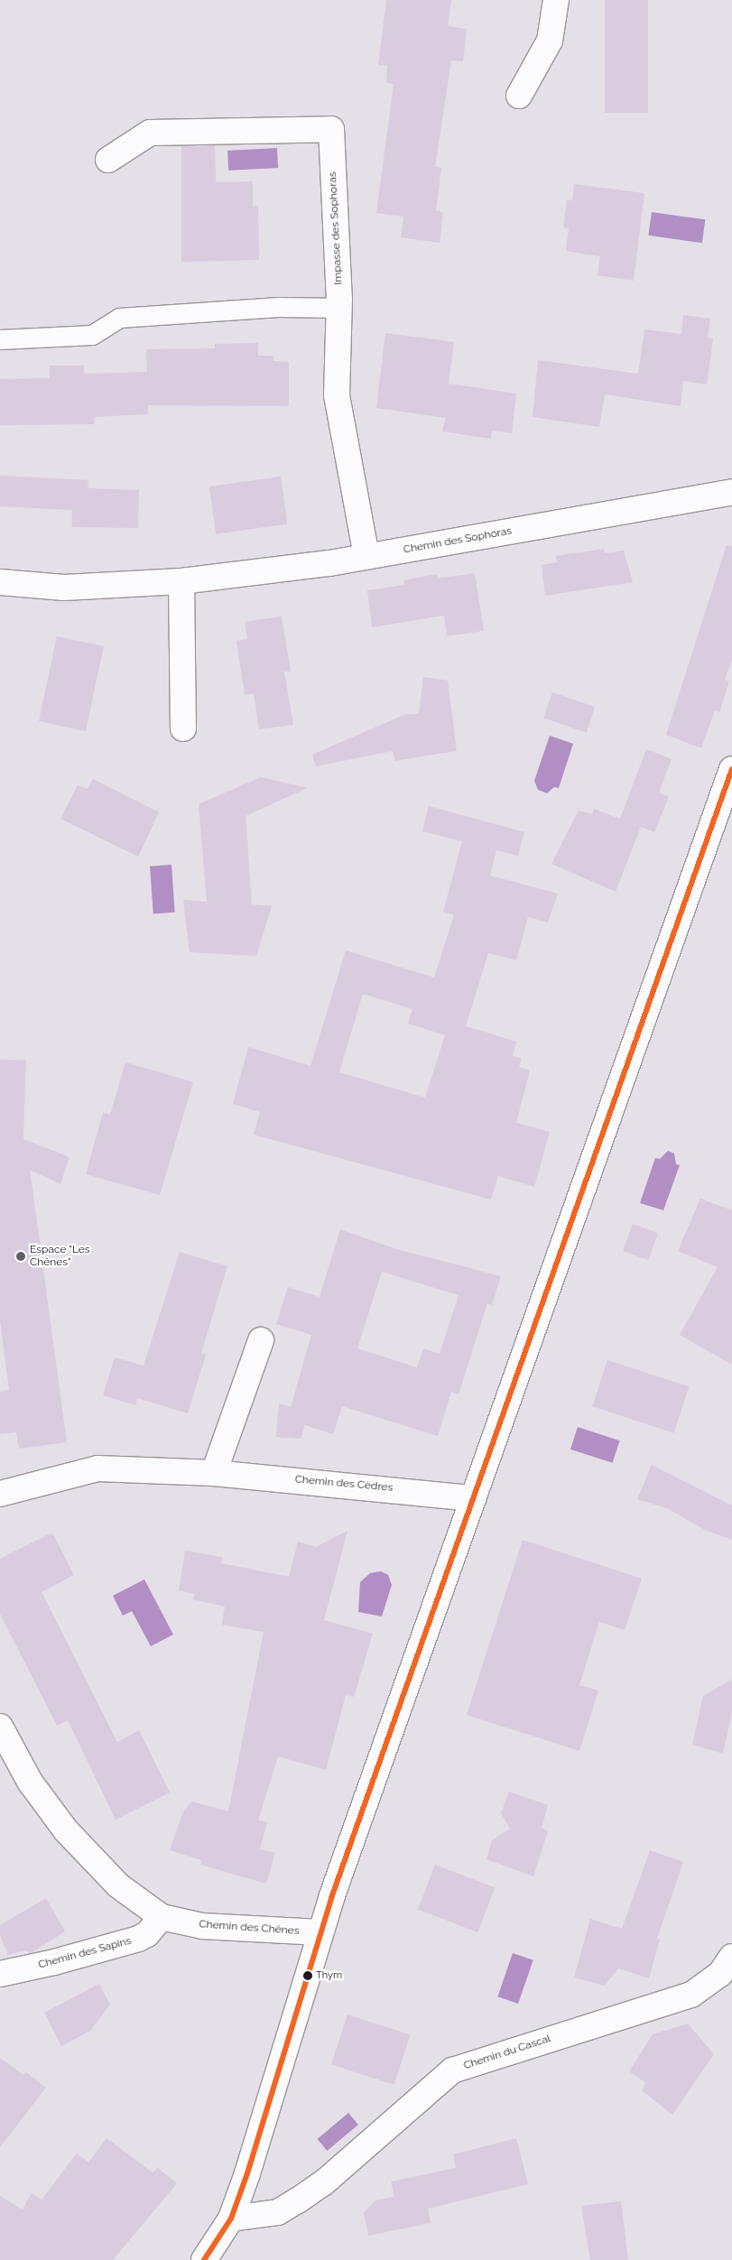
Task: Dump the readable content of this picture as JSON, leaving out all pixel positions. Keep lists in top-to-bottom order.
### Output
{
  "streets": {
    "street": [
      "Impasse des Sophoras",
      "Chemin des Sophoras",
      "Chemin des Cèdres",
      "Chemin des Chênes",
      "Chemin des Sapins",
      "Chemin du Cascal"
    ]
  },
  "crossings": [
    ["Impasse des Sophoras", "Chemin des Sophoras"],
    ["Chemin des Chênes", "Chemin des Sapins"]
  ],
  "places": ["Espace \"Les Chênes\"", "Thym"]
}
